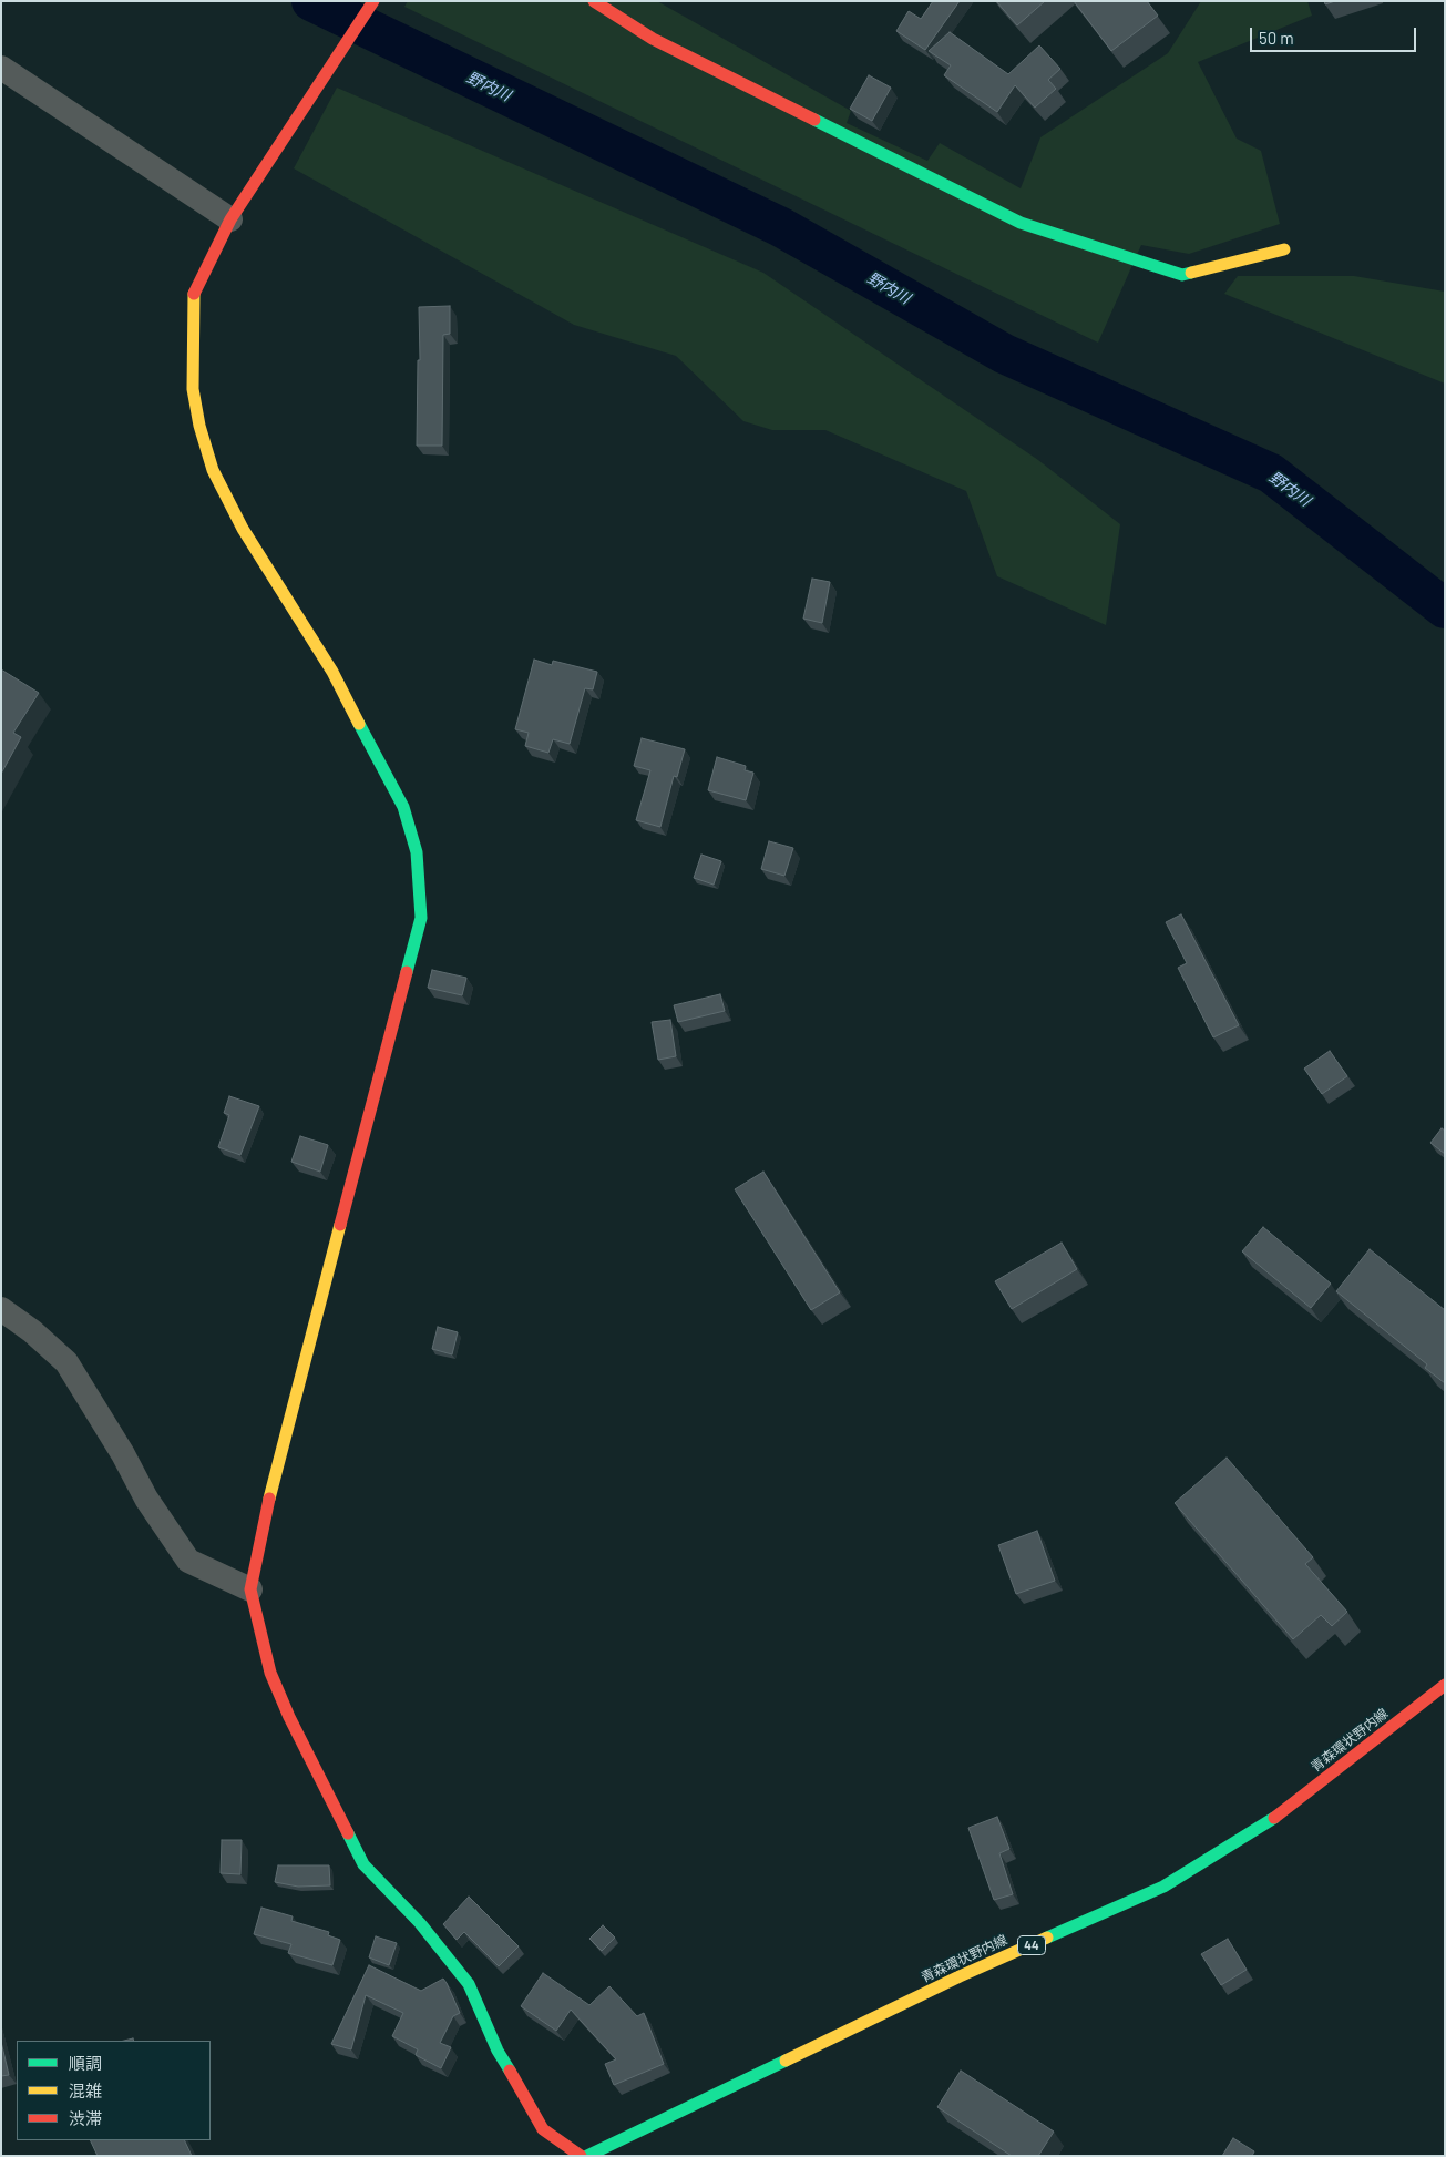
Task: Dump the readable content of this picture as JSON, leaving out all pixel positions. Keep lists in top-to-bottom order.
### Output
{
  "streets": {
    "street": ["青森環状野内線", "44"]
  },
  "water": ["野内川"],
  "legend": ["順調", "混雑", "渋滞"],
  "scale_bar": "50 m"
}
